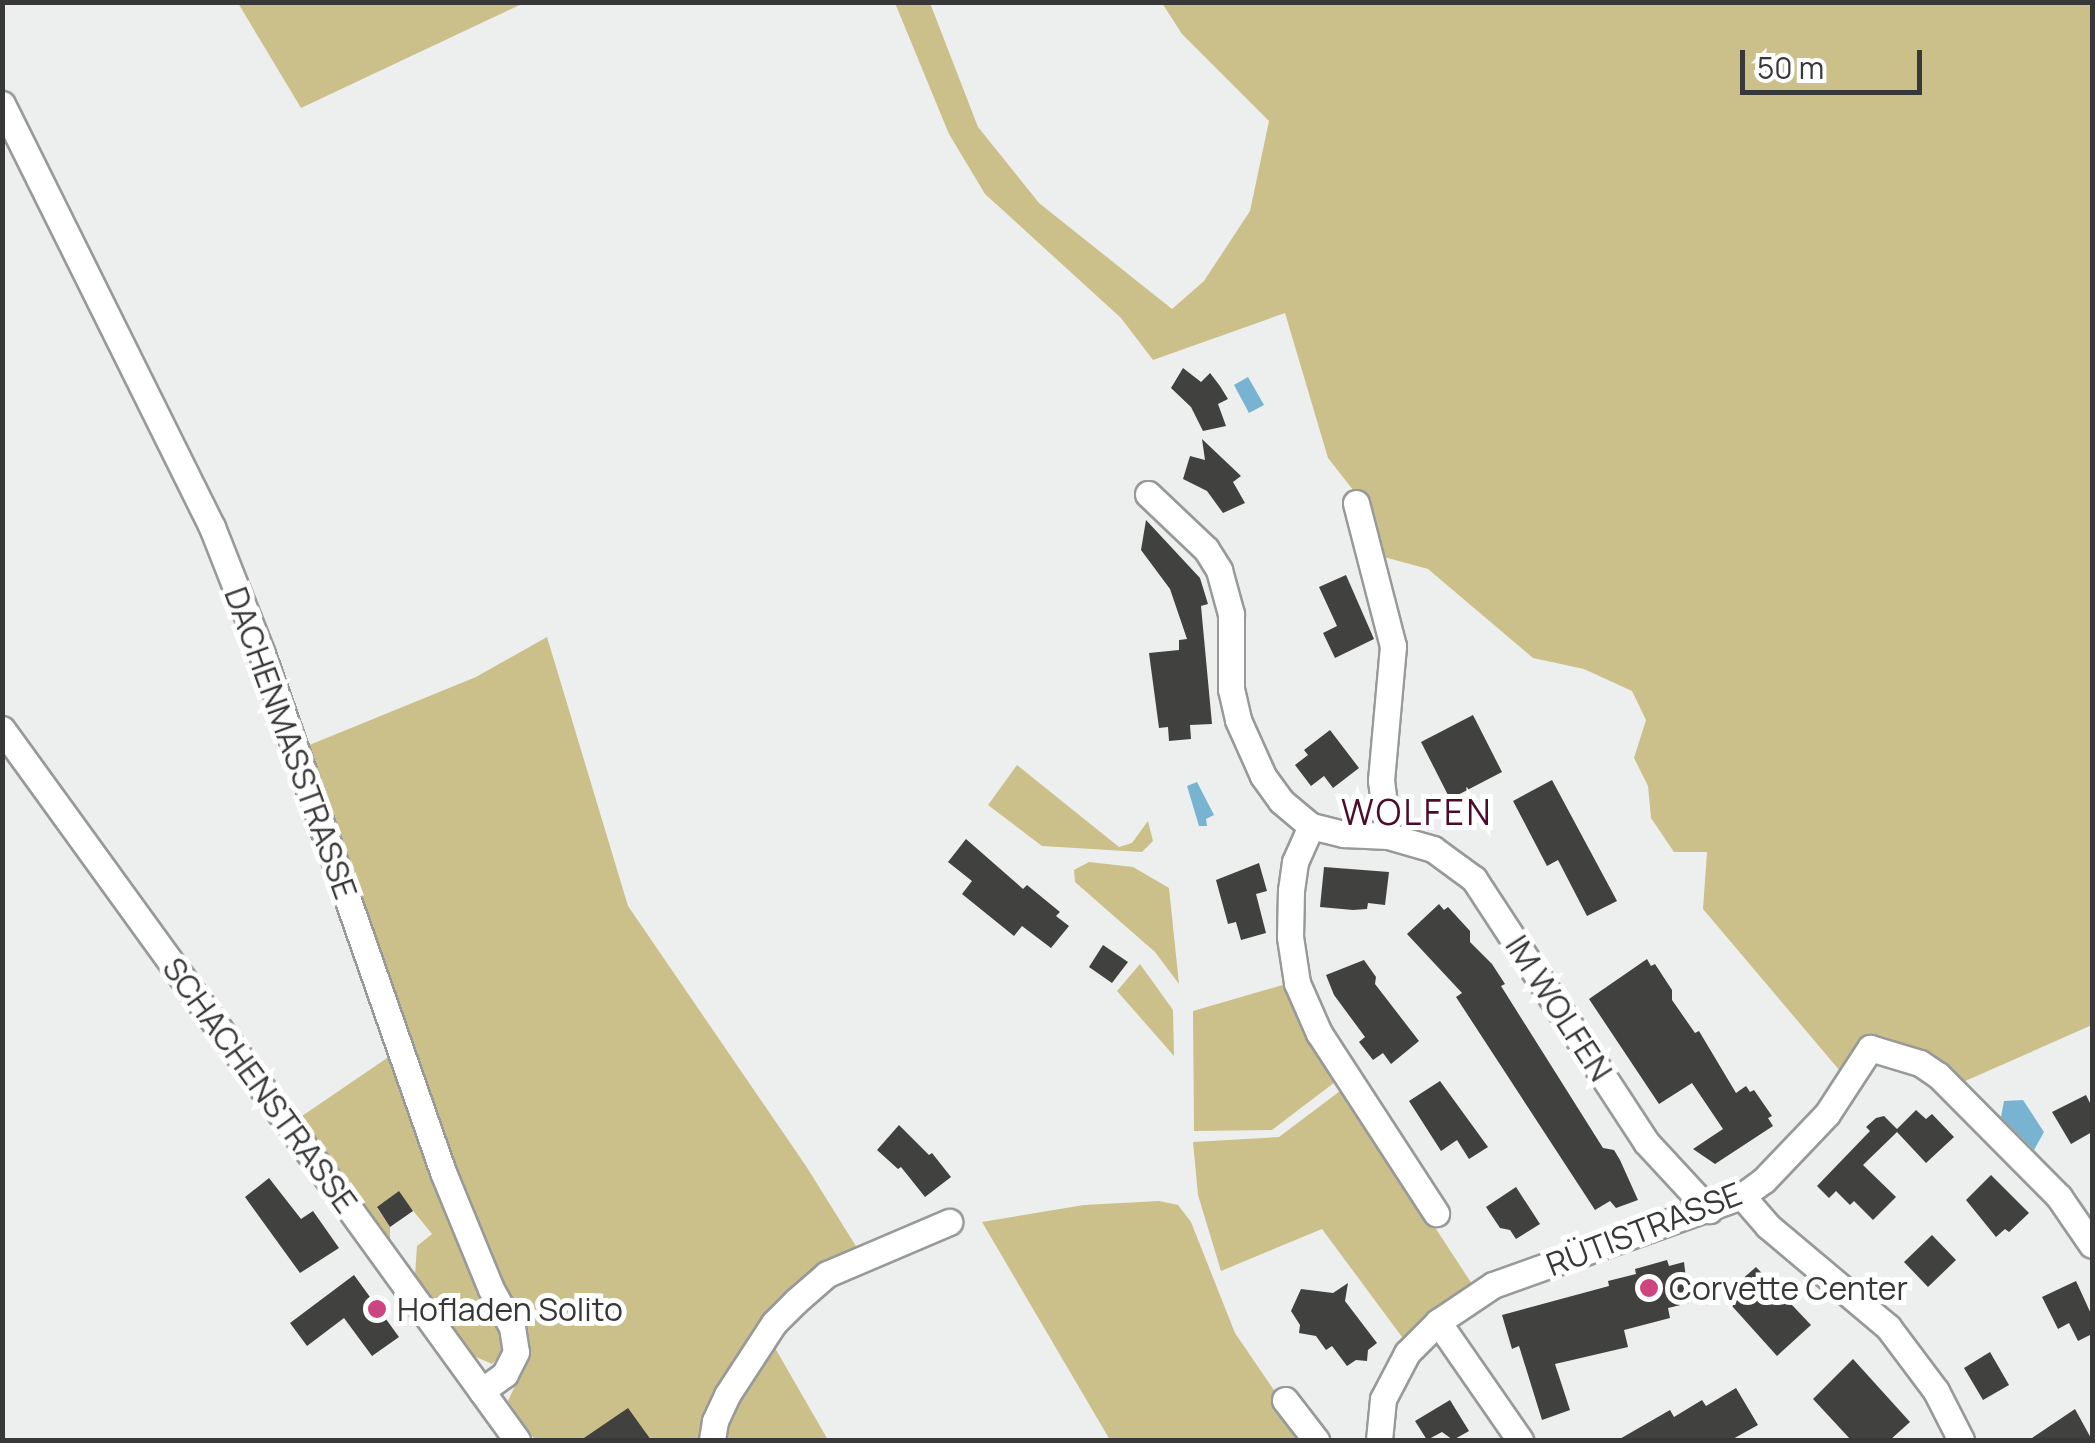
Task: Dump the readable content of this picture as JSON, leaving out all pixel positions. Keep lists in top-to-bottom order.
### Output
{
  "streets": {
    "street": [
      "DACHENMASSTRASSE",
      "IM WOLFEN",
      "SCHACHENSTRASSE",
      "RÜTISTRASSE"
    ]
  },
  "crossings": [
    ["DACHENMASSTRASSE", "SCHACHENSTRASSE"],
    ["IM WOLFEN", "RÜTISTRASSE"]
  ],
  "districts": ["WOLFEN"],
  "places": ["Corvette Center", "Hofladen Solito"],
  "scale_bar": "50 m"
}
